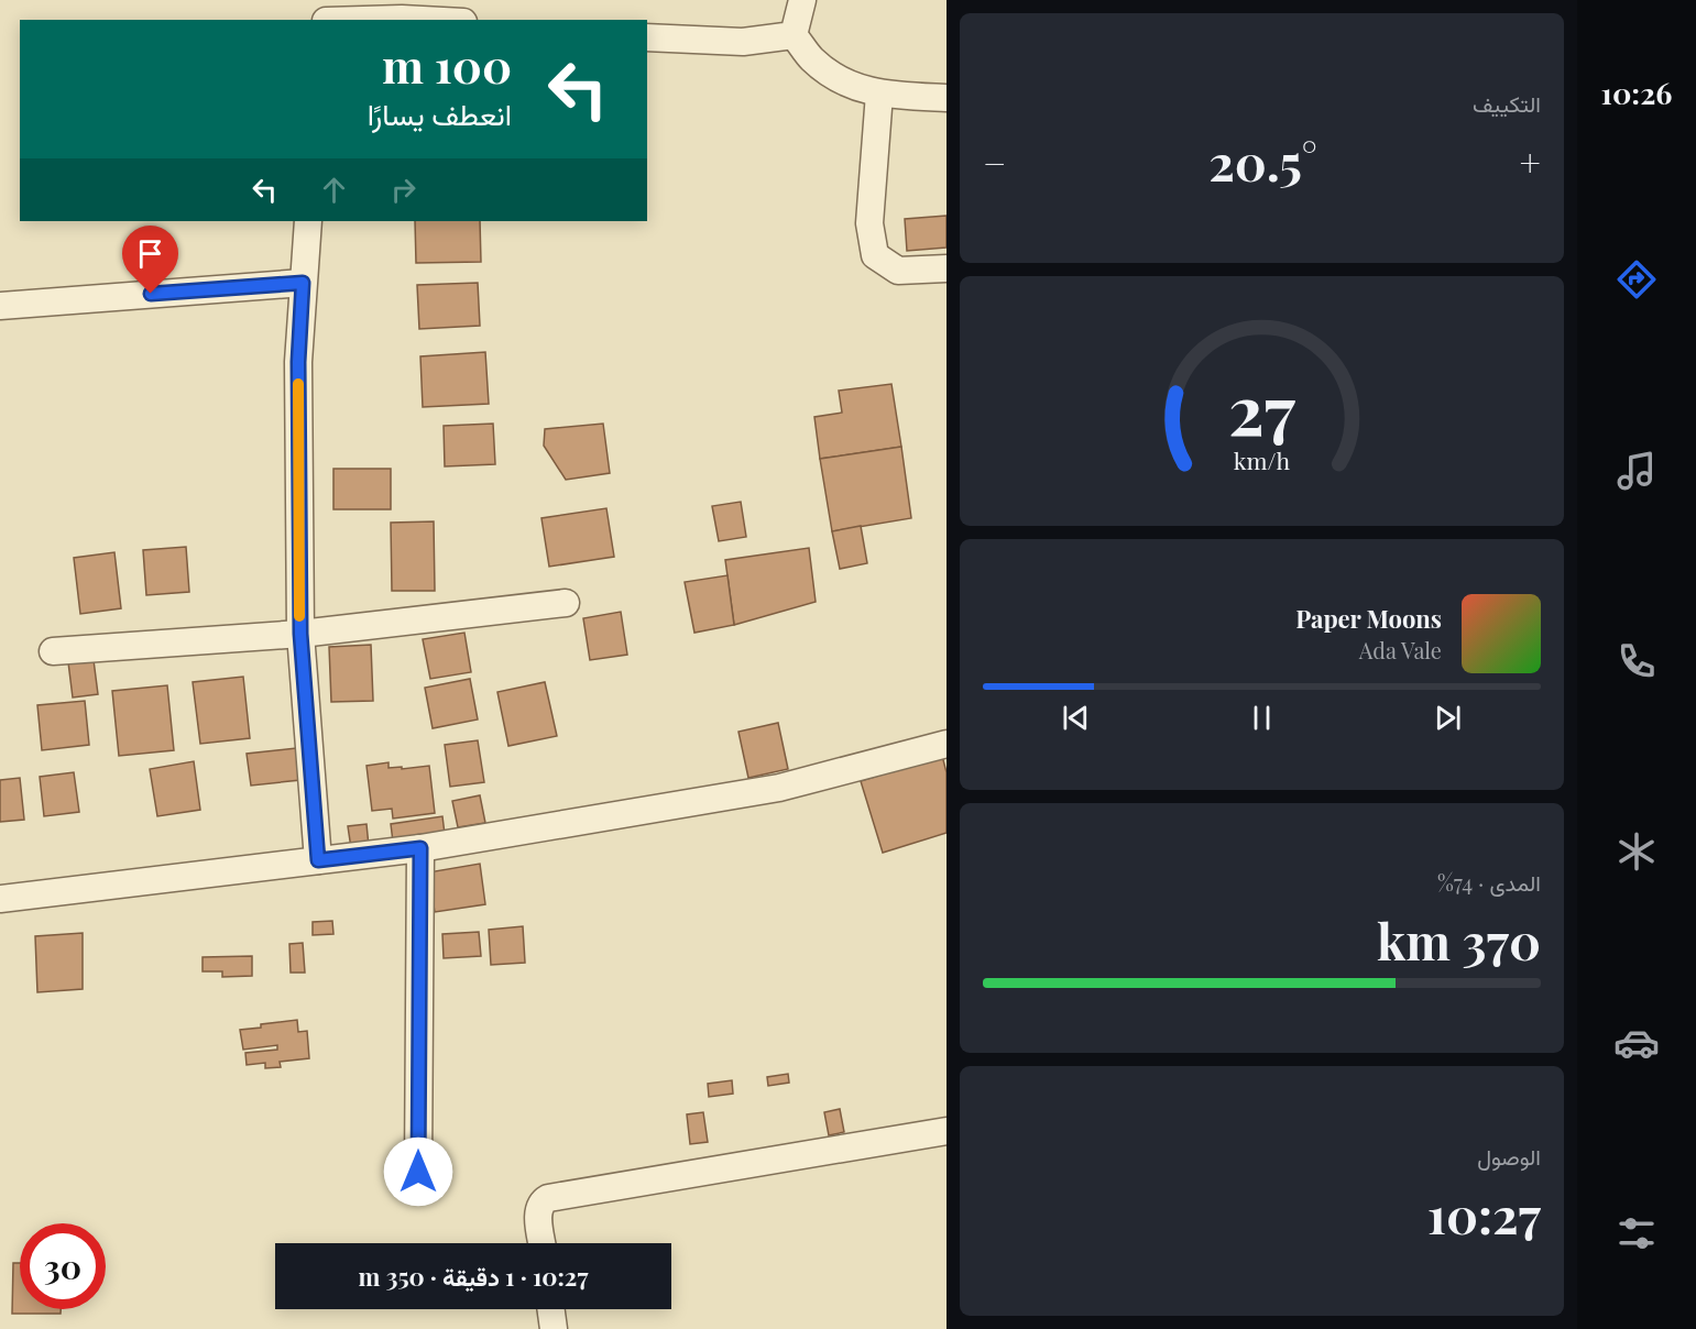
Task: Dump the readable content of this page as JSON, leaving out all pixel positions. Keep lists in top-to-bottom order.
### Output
{
  "page": {
    "tabs": "10:26",
    "tile": [
      "التكييف",
      ["المدى · 74%", "370 km"],
      ["الوصول", "10:27"]
    ],
    "turn": ["100 m", "انعطف يسارًا"],
    "heat": ["−", "20.5°", "+"],
    "song": ["Paper Moons", "Ada Vale"],
    "limit": "30",
    "trip": "10:27 · 1 دقيقة · 350 m",
    "gauge": ["27", "km/h"]
  }
}
